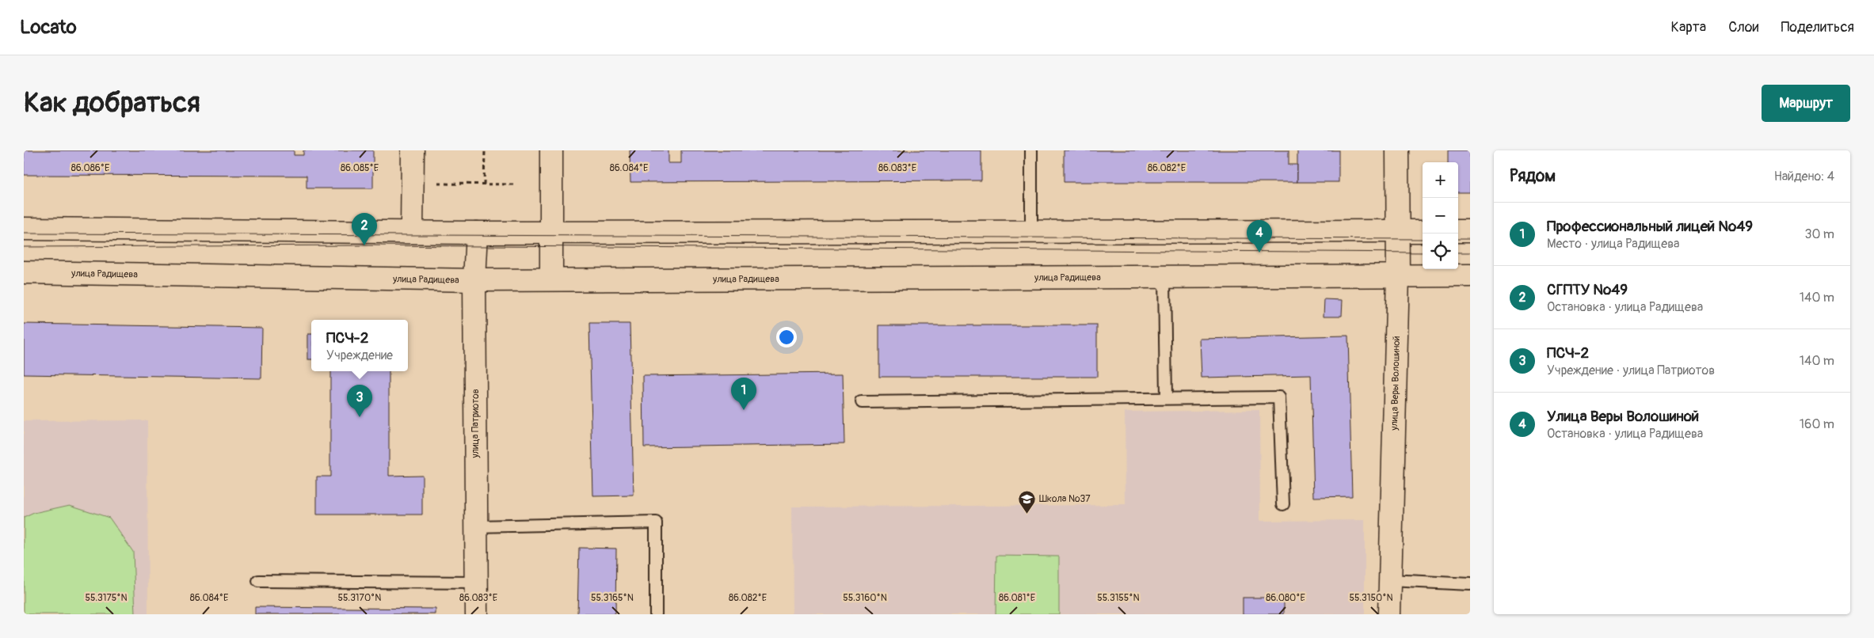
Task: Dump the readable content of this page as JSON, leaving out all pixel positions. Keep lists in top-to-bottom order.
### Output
{
  "streets": {
    "street": ["улица Радищева", "улица Веры Волошиной", "улица Патриотов"]
  },
  "crossings": [
    ["улица Радищева", "улица Веры Волошиной"],
    ["улица Радищева", "улица Патриотов"]
  ],
  "places": {
    "school or university": ["Школа №37"]
  },
  "page": {
    "header": "Locato",
    "nav": ["Карта", "Слои", "Поделиться"],
    "buttons": "Маршрут",
    "title": "Как добраться",
    "heading": ["Рядом", "Найдено: 4"],
    "map_buttons": ["+", "−"],
    "list": [
      {
        "mark": "1",
        "name": "Профессиональный лицей №49",
        "note": "Место · улица Радищева",
        "value": "30 m"
      },
      {
        "mark": "2",
        "name": "СГПТУ №49",
        "note": "Остановка · улица Радищева",
        "value": "140 m"
      },
      {
        "mark": "3",
        "name": "ПСЧ-2",
        "note": "Учреждение · улица Патриотов",
        "value": "140 m"
      },
      {
        "mark": "4",
        "name": "Улица Веры Волошиной",
        "note": "Остановка · улица Радищева",
        "value": "160 m"
      }
    ],
    "pins": [
      "2",
      "4",
      "1",
      "3"
    ],
    "popup": ["ПСЧ-2", "Учреждение"]
  },
  "coordinates": [
    "86.086°E",
    "86.085°E",
    "86.084°E",
    "86.083°E",
    "86.082°E",
    "86.081°E",
    "86.080°E",
    "55.3175°N",
    "55.3170°N",
    "55.3165°N",
    "55.3160°N",
    "55.3155°N",
    "55.3150°N"
  ]
}
